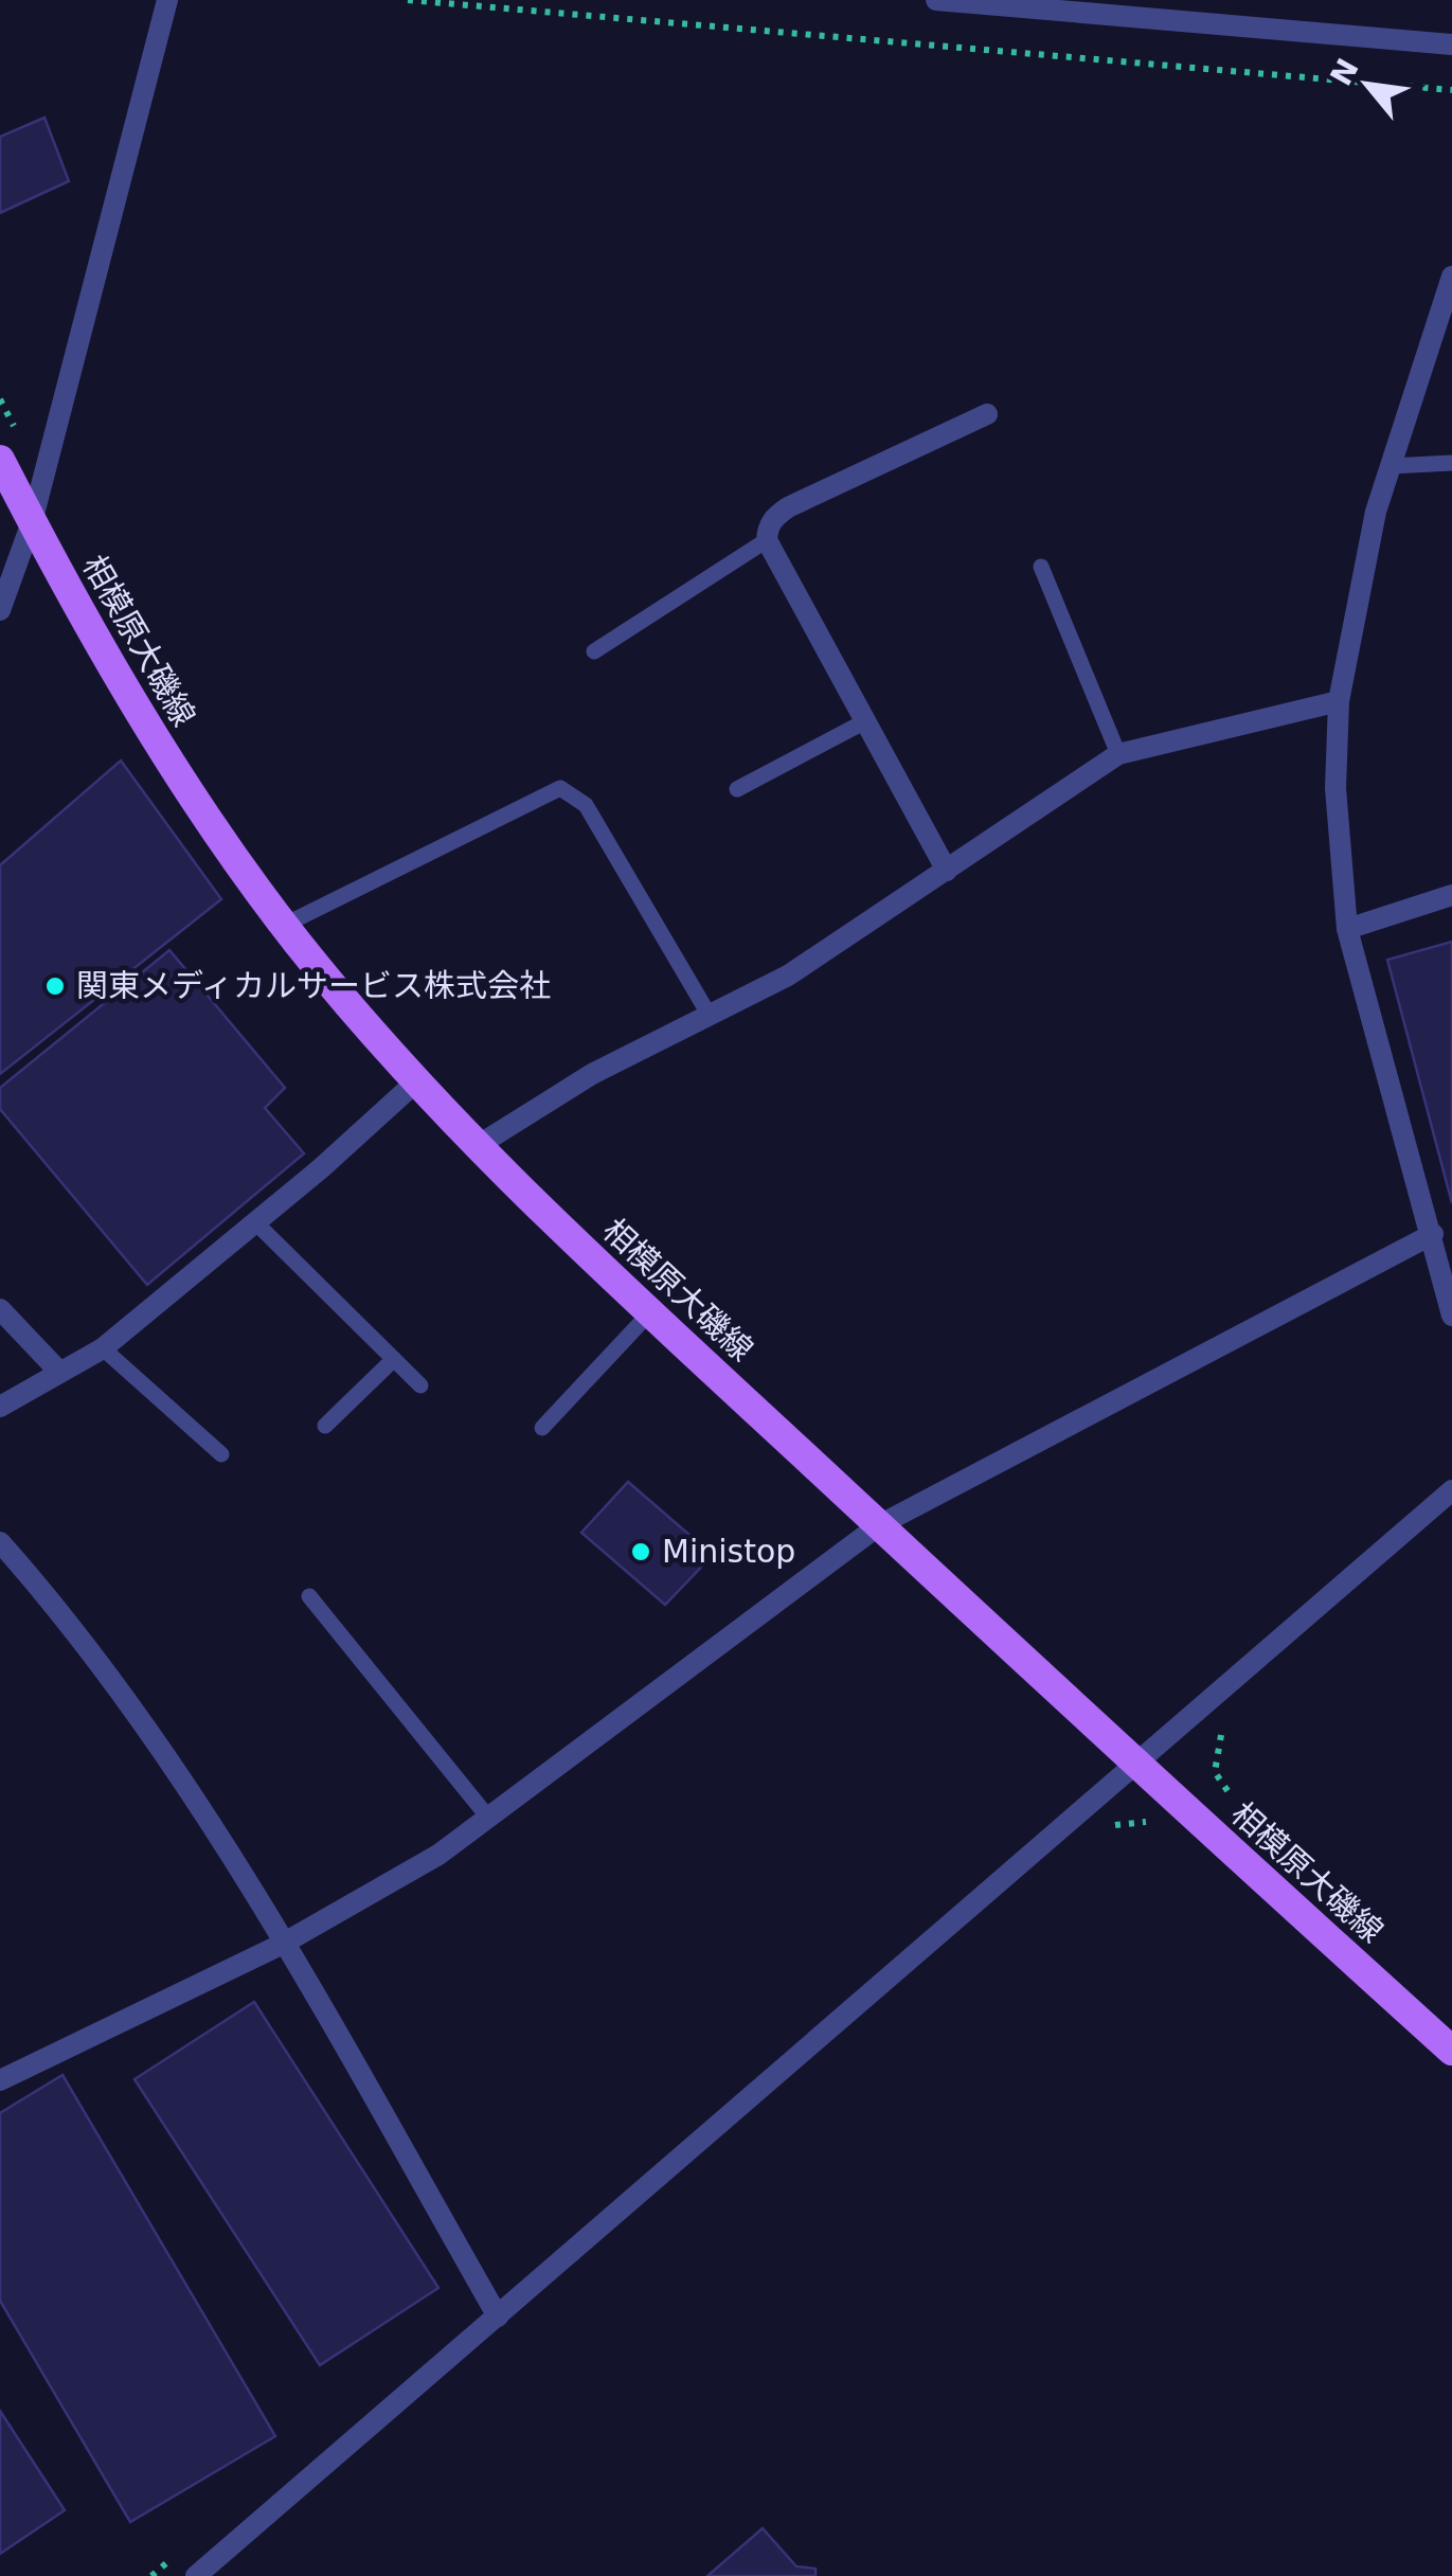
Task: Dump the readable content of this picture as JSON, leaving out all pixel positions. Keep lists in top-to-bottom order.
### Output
{
  "streets": {
    "main road": ["相模原大磯線"]
  },
  "places": ["関東メディカルサービス株式会社", "Ministop"],
  "north": "top left"
}
